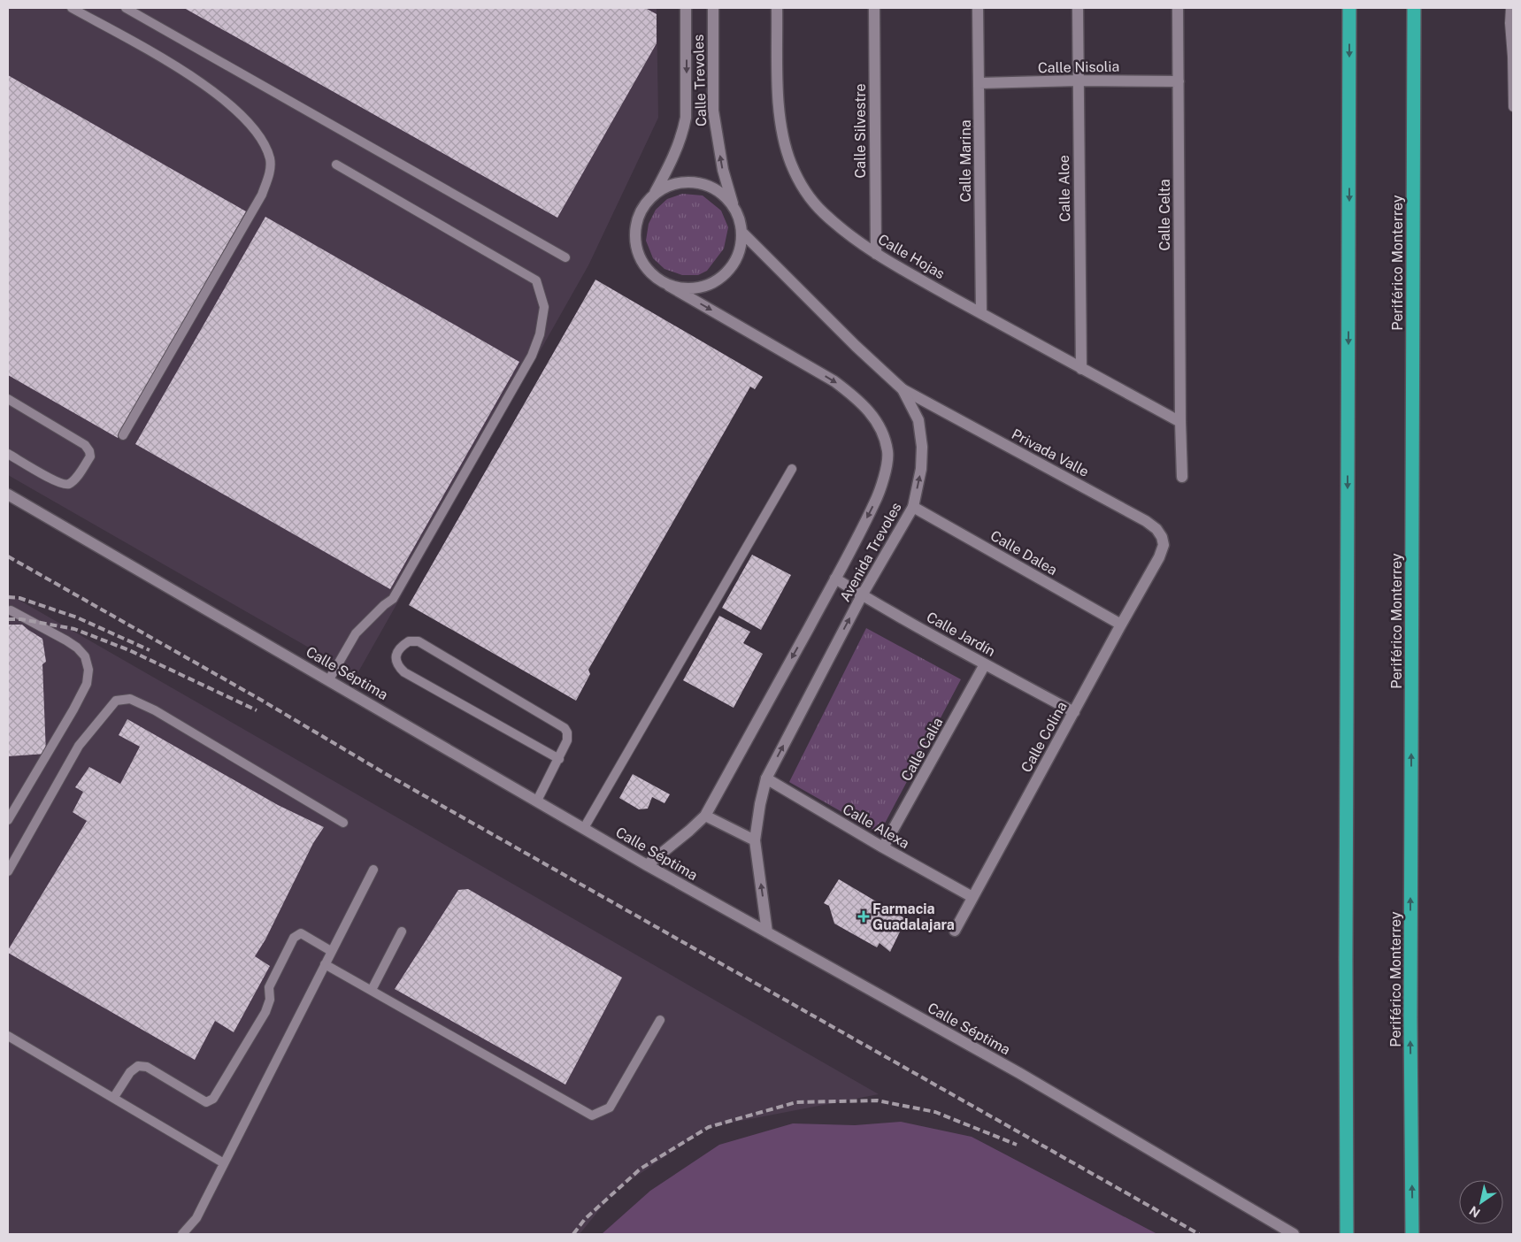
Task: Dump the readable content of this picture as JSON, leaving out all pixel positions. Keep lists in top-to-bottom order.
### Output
{
  "streets": {
    "highway": ["Periférico Monterrey"],
    "street": [
      "Calle Nisolia",
      "Calle Trevoles",
      "Calle Silvestre",
      "Calle Marina",
      "Calle Aloe",
      "Calle Celta",
      "Calle Hojas",
      "Privada Valle",
      "Avenida Trevoles",
      "Calle Dalea",
      "Calle Jardín",
      "Calle Séptima",
      "Calle Colina",
      "Calle Calia",
      "Calle Alexa"
    ]
  },
  "crossings": [
    ["Calle Nisolia", "Calle Marina"],
    ["Calle Nisolia", "Calle Aloe"],
    ["Calle Nisolia", "Calle Celta"],
    ["Calle Trevoles", "Avenida Trevoles"],
    ["Calle Silvestre", "Calle Hojas"],
    ["Calle Marina", "Calle Hojas"],
    ["Calle Aloe", "Calle Hojas"],
    ["Calle Celta", "Calle Hojas"],
    ["Privada Valle", "Avenida Trevoles"],
    ["Privada Valle", "Calle Colina"],
    ["Avenida Trevoles", "Calle Dalea"],
    ["Avenida Trevoles", "Calle Jardín"],
    ["Avenida Trevoles", "Calle Séptima"],
    ["Avenida Trevoles", "Calle Alexa"],
    ["Calle Dalea", "Calle Colina"],
    ["Calle Jardín", "Calle Colina"],
    ["Calle Jardín", "Calle Calia"],
    ["Calle Colina", "Calle Alexa"],
    ["Calle Calia", "Calle Alexa"]
  ],
  "places": {
    "health": ["Farmacia Guadalajara"]
  },
  "north": "bottom left"
}
